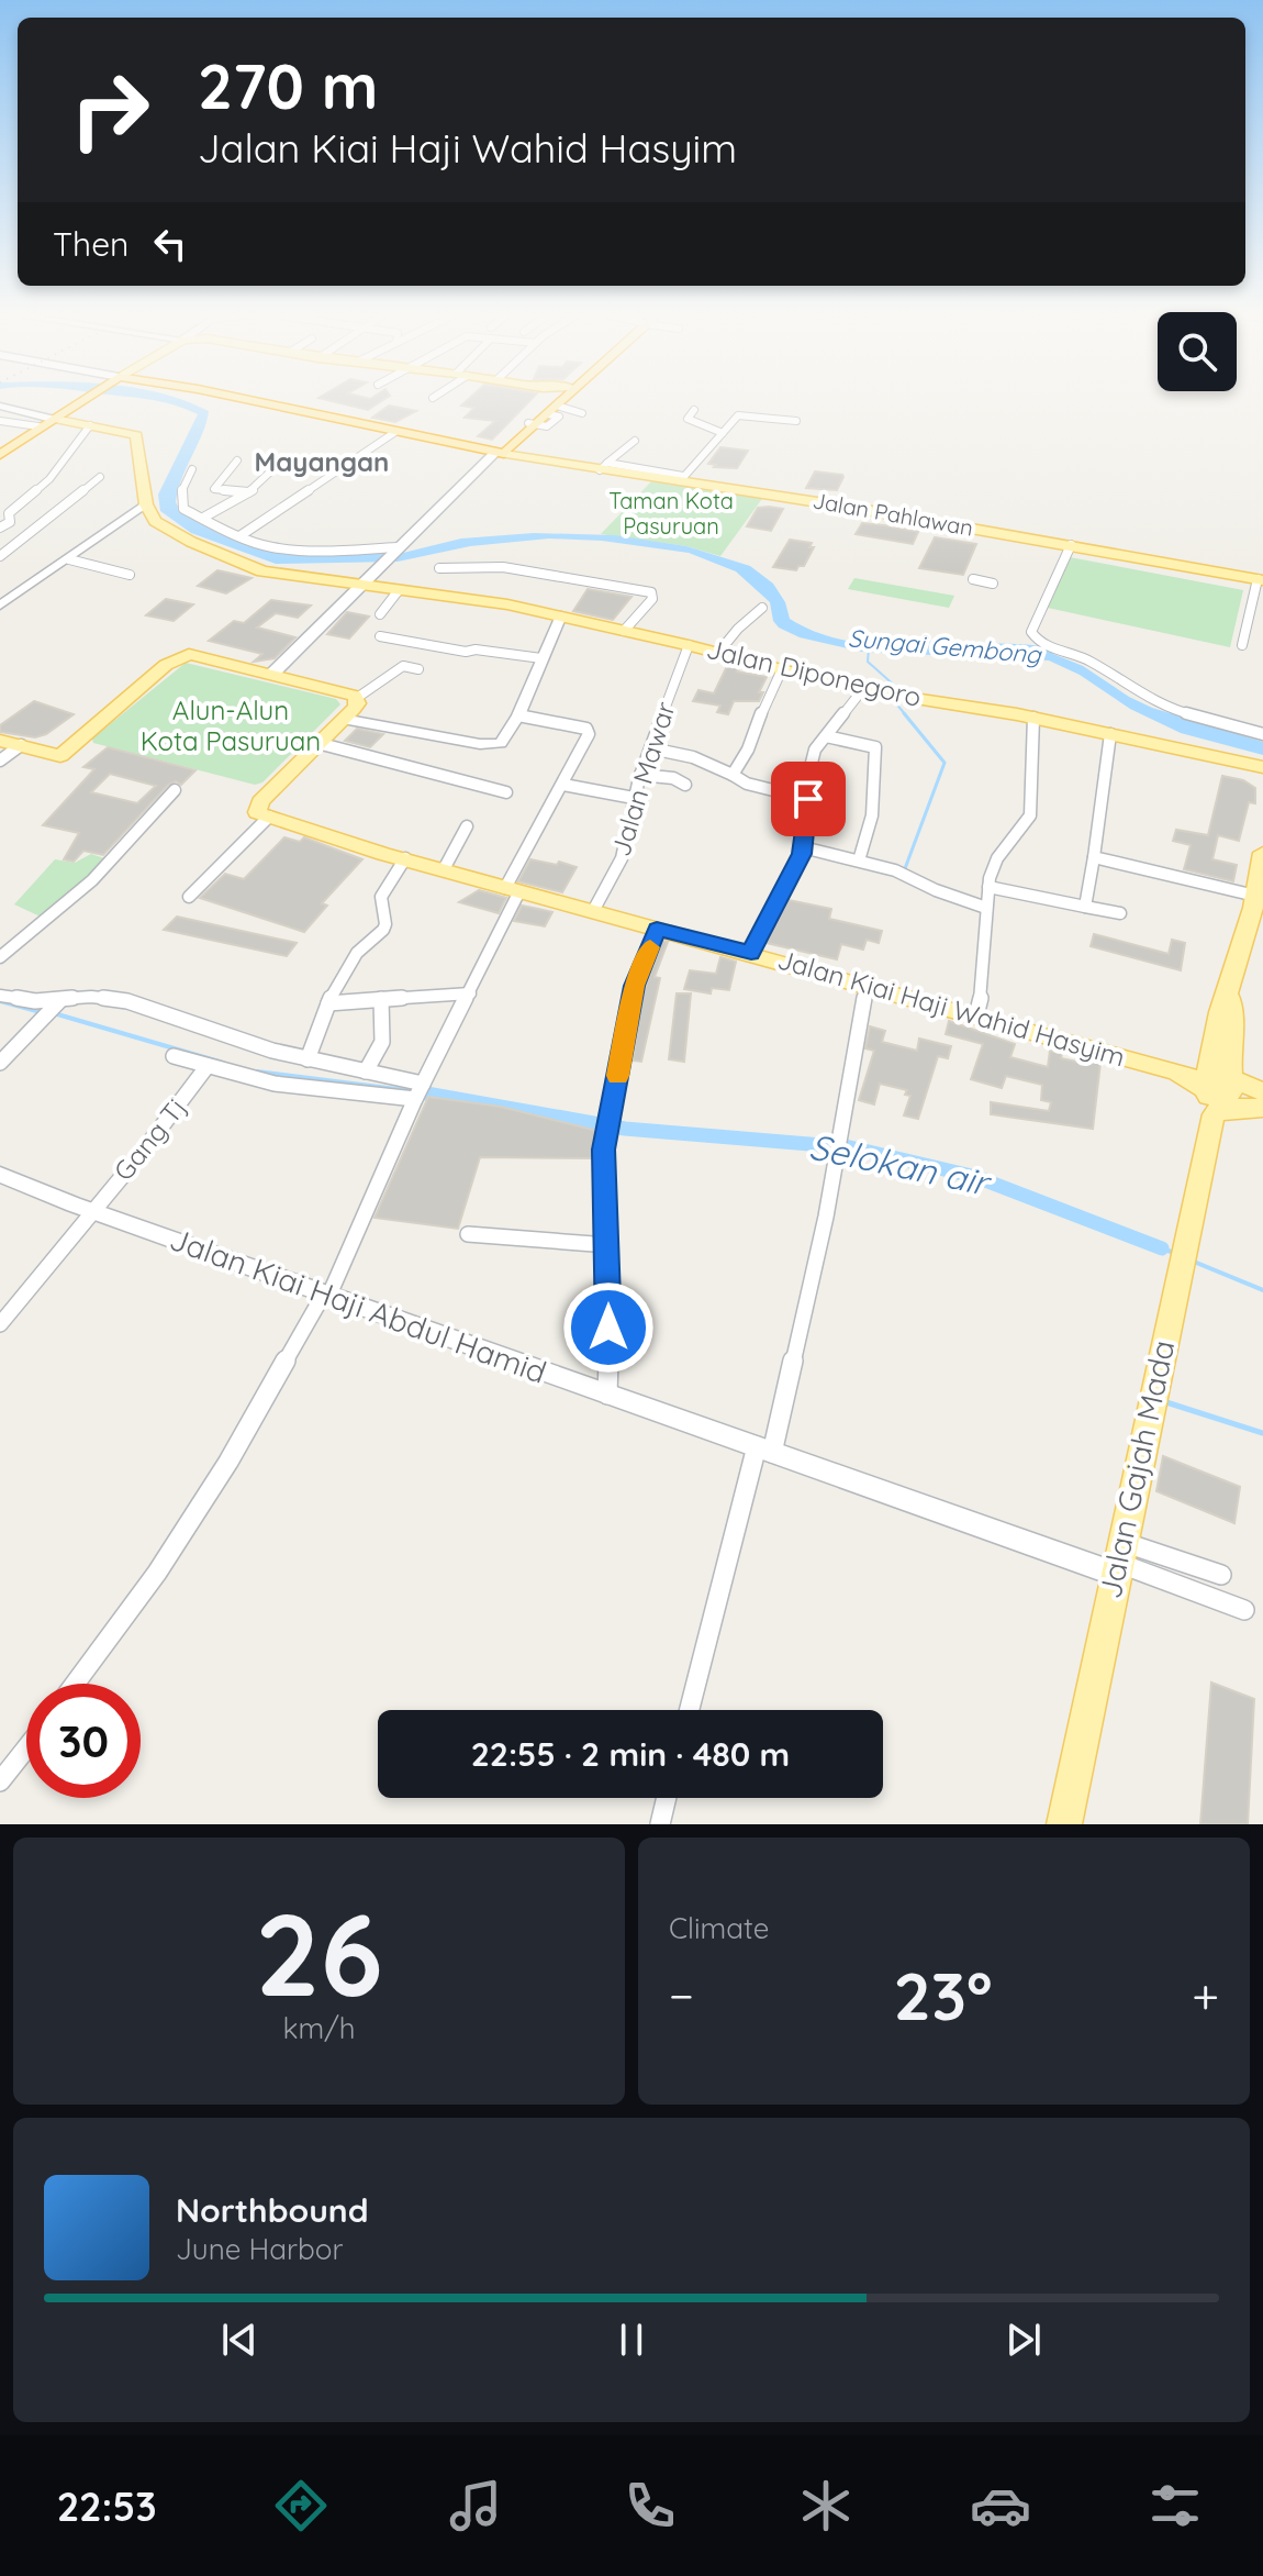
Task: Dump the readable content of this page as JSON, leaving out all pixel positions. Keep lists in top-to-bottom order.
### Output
{
  "streets": {
    "main road": [
      "Jalan Pahlawan",
      "Jalan Diponegoro",
      "Jalan Kiai Haji Wahid Hasyim",
      "Jalan Gajah Mada"
    ],
    "street": ["Jalan Mawar", "Gang Tj", "Jalan Kiai Haji Abdul Hamid"]
  },
  "crossings": [
    ["Jalan Diponegoro", "Jalan Mawar"],
    ["Jalan Mawar", "Jalan Kiai Haji Wahid Hasyim"],
    ["Gang Tj", "Jalan Kiai Haji Abdul Hamid"],
    ["Jalan Kiai Haji Abdul Hamid", "Jalan Gajah Mada"]
  ],
  "districts": ["Mayangan"],
  "water": ["Sungai Gembong", "Selokan air"],
  "parks": ["Taman Kota Pasuruan", "Alun-Alun Kota Pasuruan"],
  "page": {
    "turn": ["270 m", "Jalan Kiai Haji Wahid Hasyim"],
    "then": "Then",
    "limit": "30",
    "trip": "22:55 · 2 min · 480 m",
    "tile": [
      ["26", "km/h"],
      "Climate"
    ],
    "heat": ["−", "23°", "+"],
    "song": ["Northbound", "June Harbor"],
    "tabs": "22:53"
  }
}
